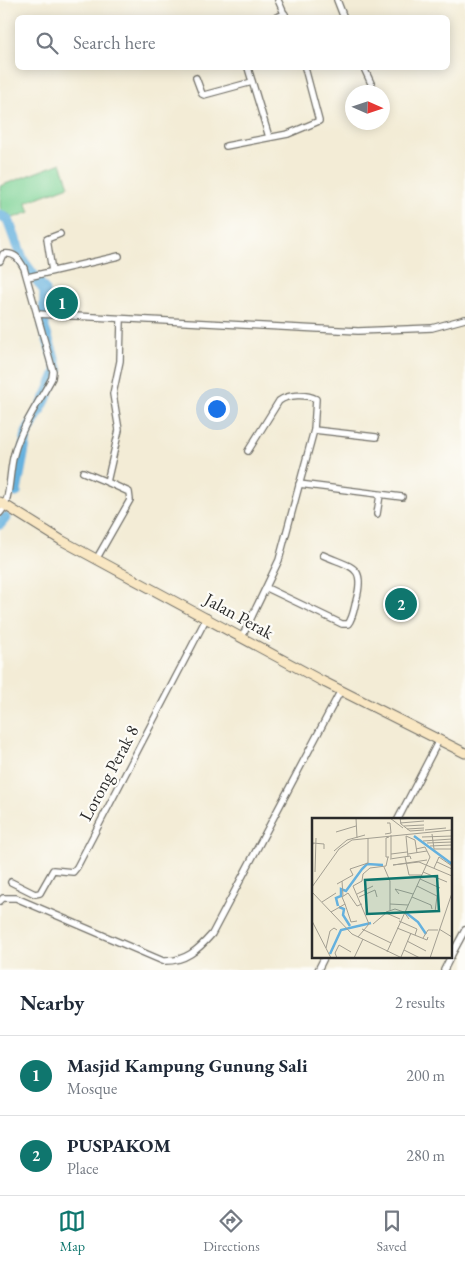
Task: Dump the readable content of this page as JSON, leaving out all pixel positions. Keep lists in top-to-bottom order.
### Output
{
  "streets": {
    "street": ["Jalan Perak", "Lorong Perak 8"]
  },
  "crossings": [
    ["Jalan Perak", "Lorong Perak 8"]
  ],
  "north": "right",
  "page": {
    "search": "Search here",
    "pins": ["1", "2"],
    "heading": ["Nearby", "2 results"],
    "list": [
      {
        "mark": "1",
        "name": "Masjid Kampung Gunung Sali",
        "note": "Mosque",
        "value": "200 m"
      },
      {
        "mark": "2",
        "name": "PUSPAKOM",
        "note": "Place",
        "value": "280 m"
      }
    ],
    "nav": ["Map", "Directions", "Saved"]
  }
}
